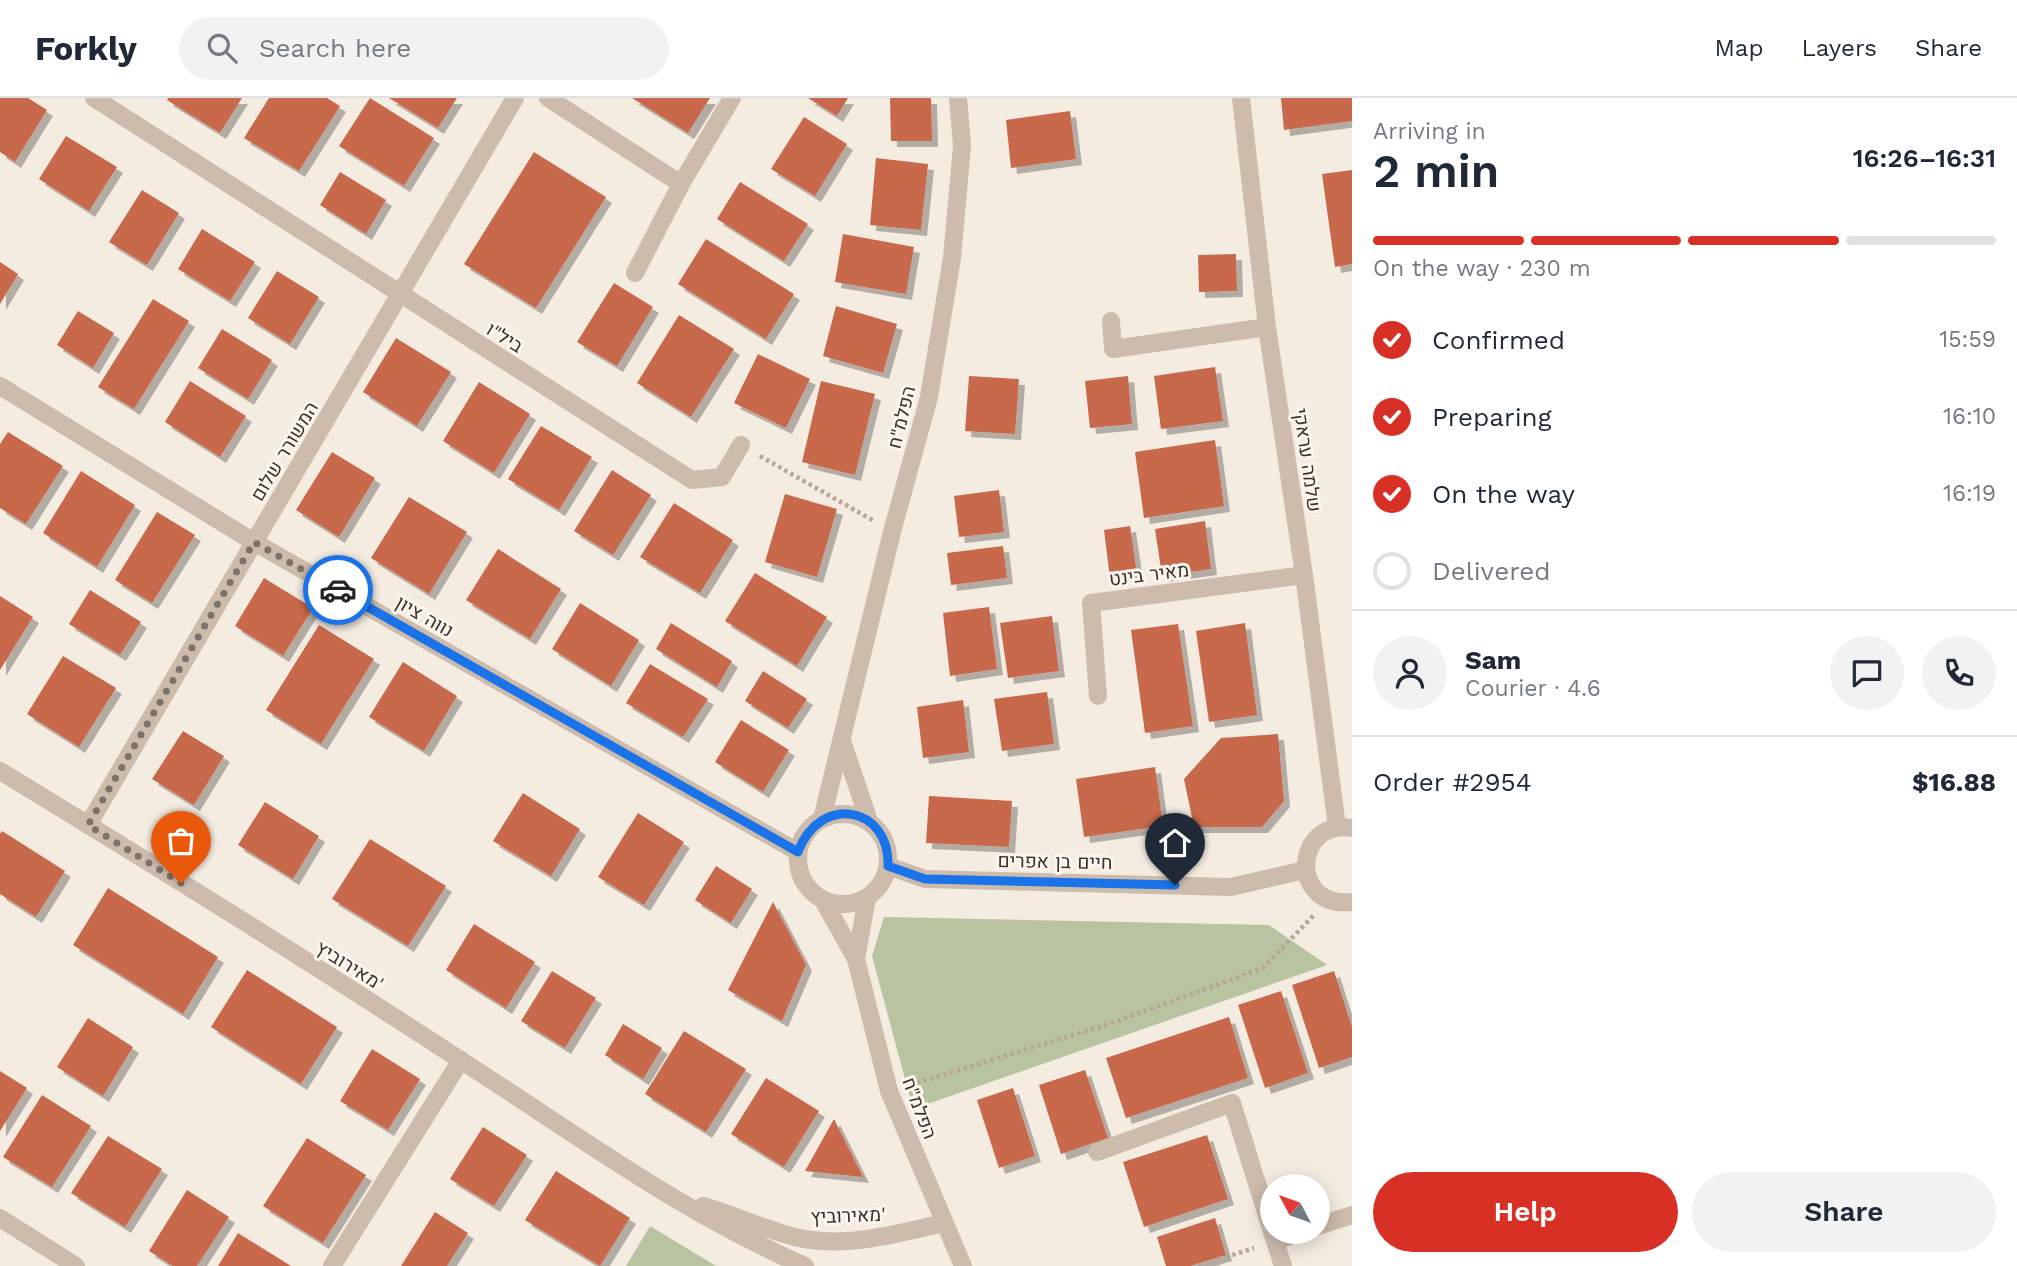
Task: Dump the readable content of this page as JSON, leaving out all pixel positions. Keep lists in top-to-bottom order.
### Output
{
  "streets": {
    "street": [
      "ביל\"ו",
      "הפלמ\"ח",
      "המשורר שלום",
      "שלמה עראקי",
      "מאיר בינט",
      "נווה ציון",
      "חיים בן אפרים",
      "מאירוביץ'"
    ]
  },
  "crossings": [
    ["ביל\"ו", "המשורר שלום"],
    ["הפלמ\"ח", "נווה ציון"],
    ["הפלמ\"ח", "חיים בן אפרים"],
    ["הפלמ\"ח", "מאירוביץ'"],
    ["המשורר שלום", "נווה ציון"],
    ["המשורר שלום", "מאירוביץ'"],
    ["שלמה עראקי", "מאיר בינט"],
    ["נווה ציון", "חיים בן אפרים"]
  ],
  "north": "top left",
  "page": {
    "header": "Forkly",
    "search": "Search here",
    "nav": ["Map", "Layers", "Share"],
    "heading": ["2 min", "Arriving in", "16:26–16:31"],
    "panel": [
      "Sam",
      "Courier · 4.6",
      "Order #2954",
      "$16.88"
    ],
    "bar": "On the way · 230 m",
    "list": [
      ["Confirmed", "15:59"],
      ["Preparing", "16:10"],
      ["On the way", "16:19"],
      "Delivered"
    ],
    "buttons": ["Help", "Share"]
  }
}
